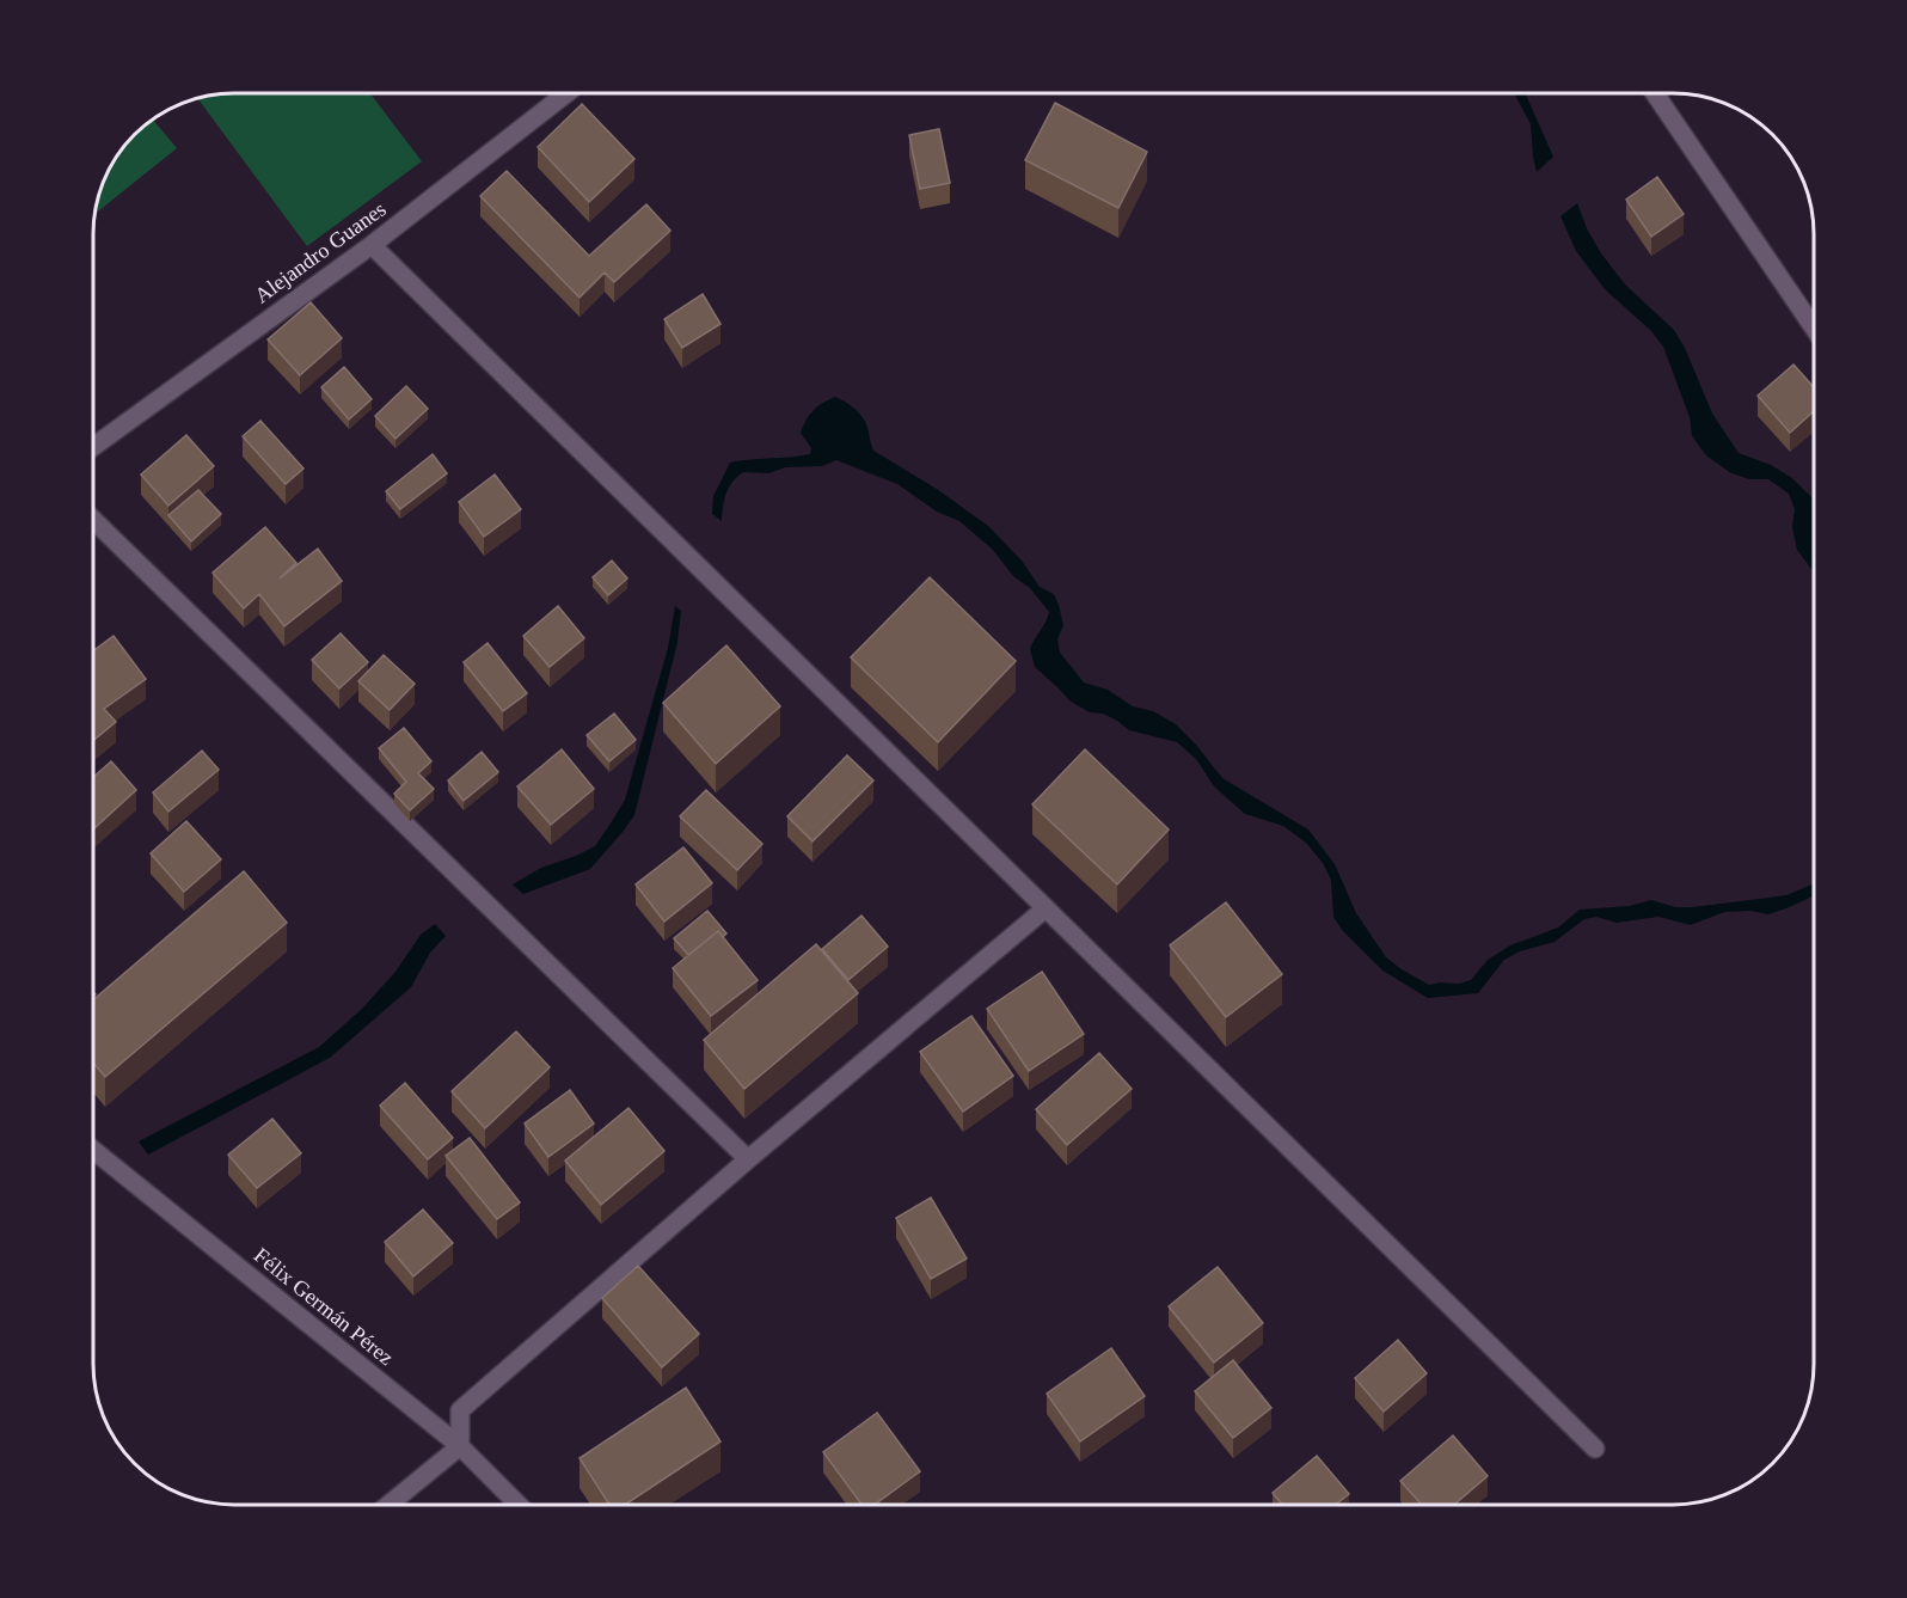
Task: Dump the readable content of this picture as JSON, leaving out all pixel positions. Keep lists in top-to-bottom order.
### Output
{
  "streets": {
    "street": ["Alejandro Guanes", "Félix Germán Pérez"]
  }
}
